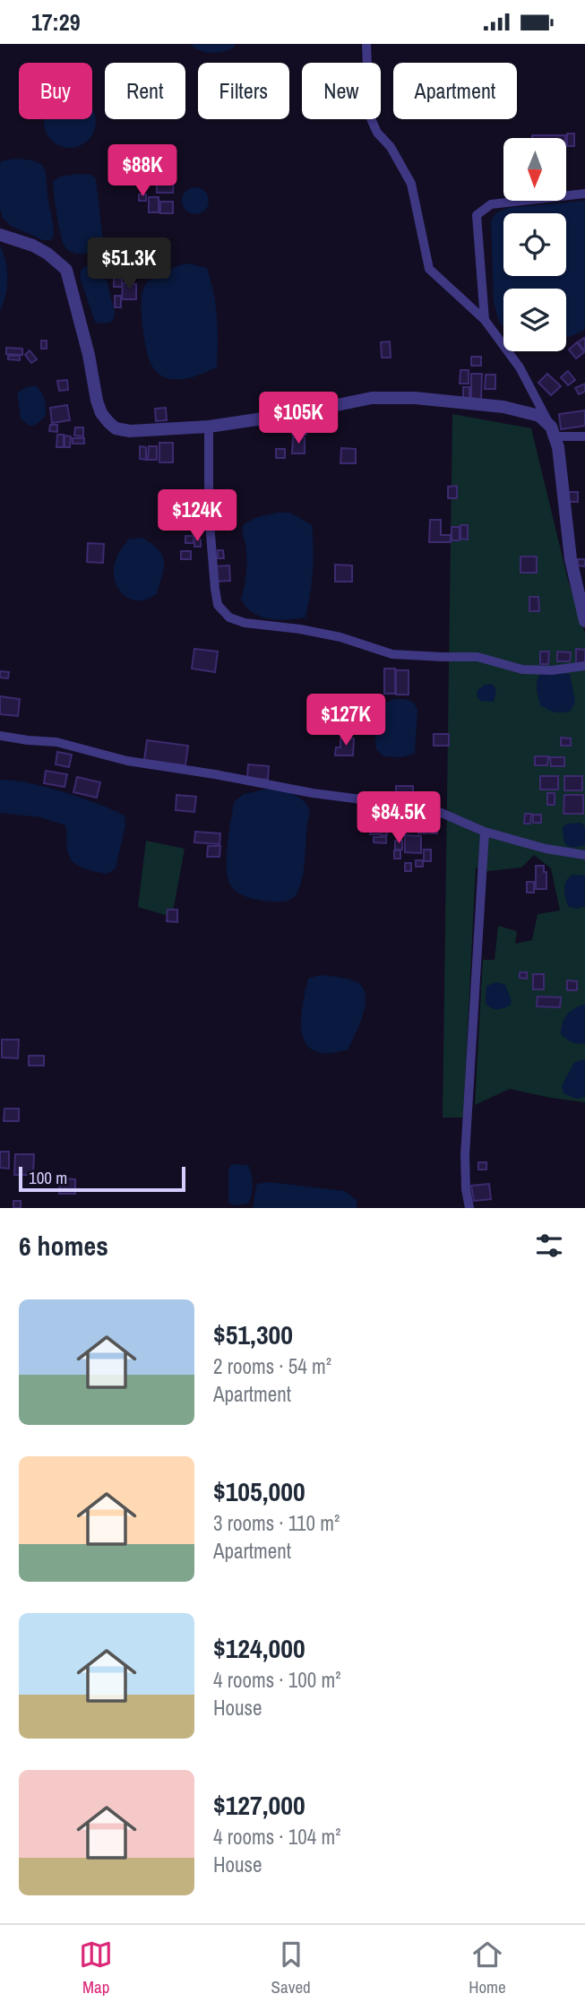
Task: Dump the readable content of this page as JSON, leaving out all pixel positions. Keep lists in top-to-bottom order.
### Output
{
  "scale_bar": "100 m",
  "north": "bottom",
  "page": {
    "status": "17:29",
    "chip": [
      "Buy",
      "Rent",
      "Filters",
      "New",
      "Apartment"
    ],
    "price": [
      "$88K",
      "$51.3K",
      "$105K",
      "$124K",
      "$127K",
      "$84.5K"
    ],
    "scale": "100 m",
    "heading": "6 homes",
    "list": [
      {
        "name": "$51,300",
        "note": "2 rooms · 54 m² · Apartment"
      },
      {
        "name": "$105,000",
        "note": "3 rooms · 110 m² · Apartment"
      },
      {
        "name": "$124,000",
        "note": "4 rooms · 100 m² · House"
      },
      {
        "name": "$127,000",
        "note": "4 rooms · 104 m² · House"
      }
    ],
    "tabs": ["Map", "Saved", "Home"]
  }
}
